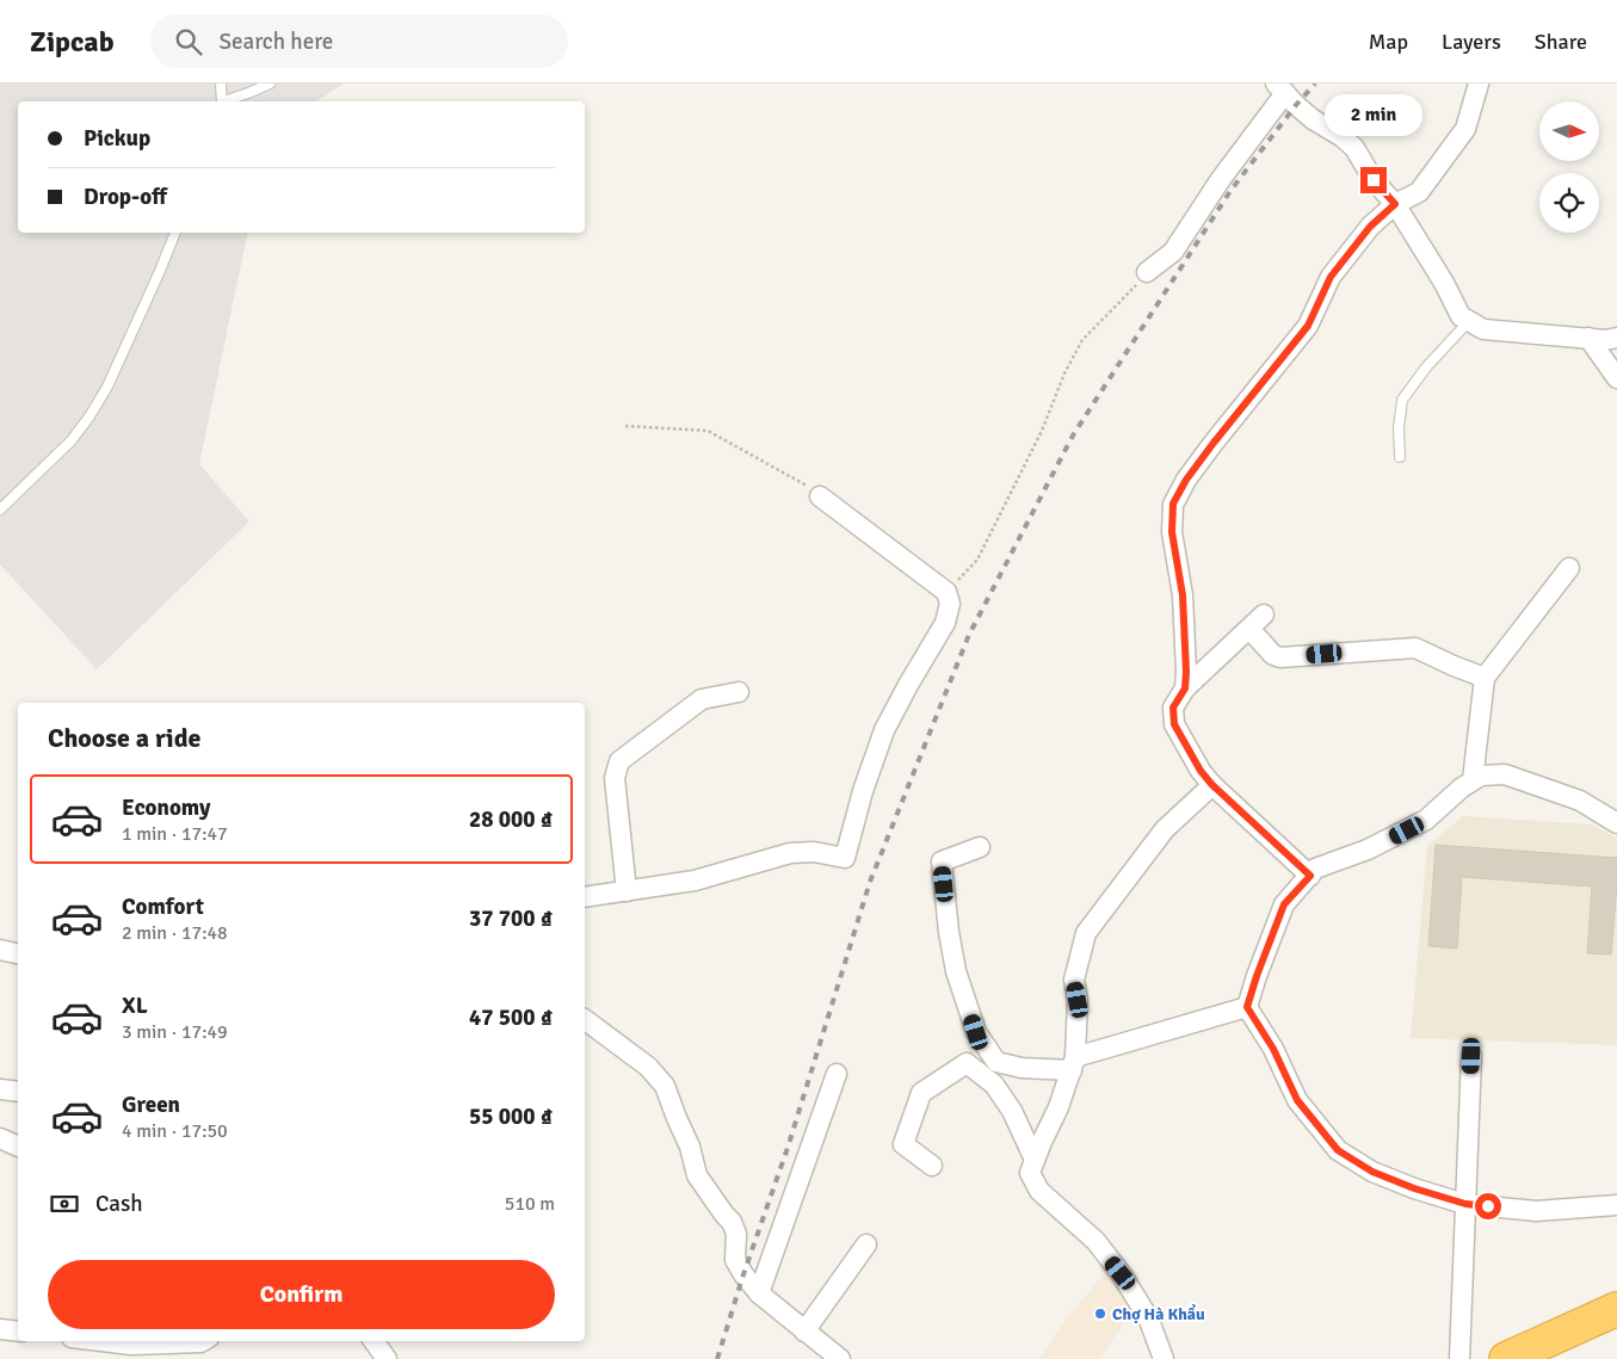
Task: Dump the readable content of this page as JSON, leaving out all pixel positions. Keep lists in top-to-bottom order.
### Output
{
  "places": ["Chợ Hà Khẩu"],
  "north": "right",
  "page": {
    "header": "Zipcab",
    "search": "Search here",
    "nav": ["Map", "Layers", "Share"],
    "bubble": "2 min",
    "banner": ["Pickup", "Drop-off"],
    "heading": "Choose a ride",
    "list": [
      {
        "name": "Economy",
        "note": "1 min · 17:47",
        "value": "28 000 ₫"
      },
      {
        "name": "Comfort",
        "note": "2 min · 17:48",
        "value": "37 700 ₫"
      },
      {
        "name": "XL",
        "note": "3 min · 17:49",
        "value": "47 500 ₫"
      },
      {
        "name": "Green",
        "note": "4 min · 17:50",
        "value": "55 000 ₫"
      }
    ],
    "pay": ["Cash", "510 m"],
    "buttons": "Confirm"
  }
}
